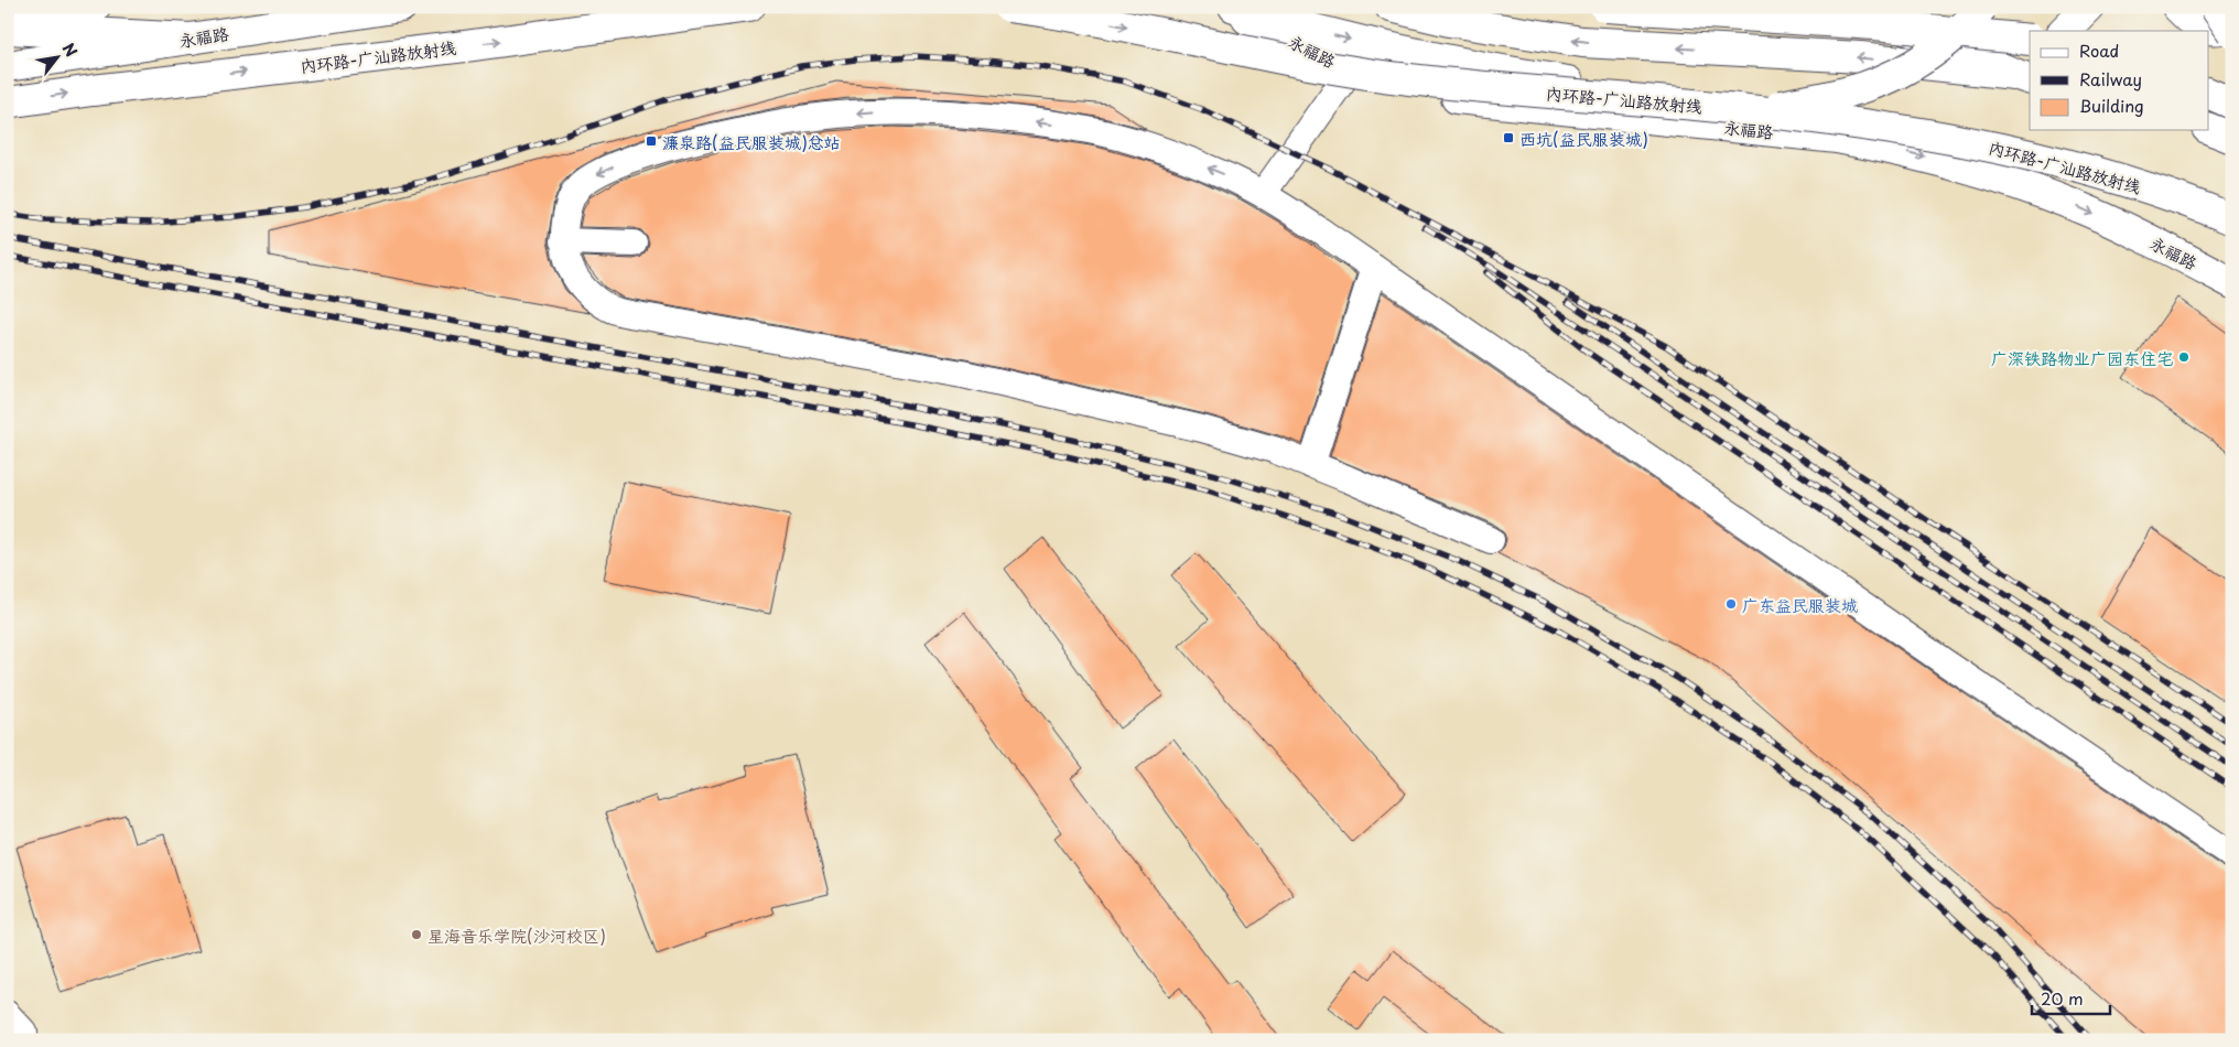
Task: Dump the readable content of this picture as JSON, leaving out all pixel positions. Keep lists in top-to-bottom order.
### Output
{
  "streets": {
    "main road": ["永福路", "内环路-广汕路放射线"]
  },
  "places": {
    "transit": ["西坑(益民服装城)", "濂泉路(益民服装城)总站"],
    "other": ["广深铁路物业广园东住宅", "广东益民服装城", "星海音乐学院(沙河校区)"]
  },
  "legend": ["Road", "Railway", "Building"],
  "scale_bar": "20 m",
  "north": "top right"
}
